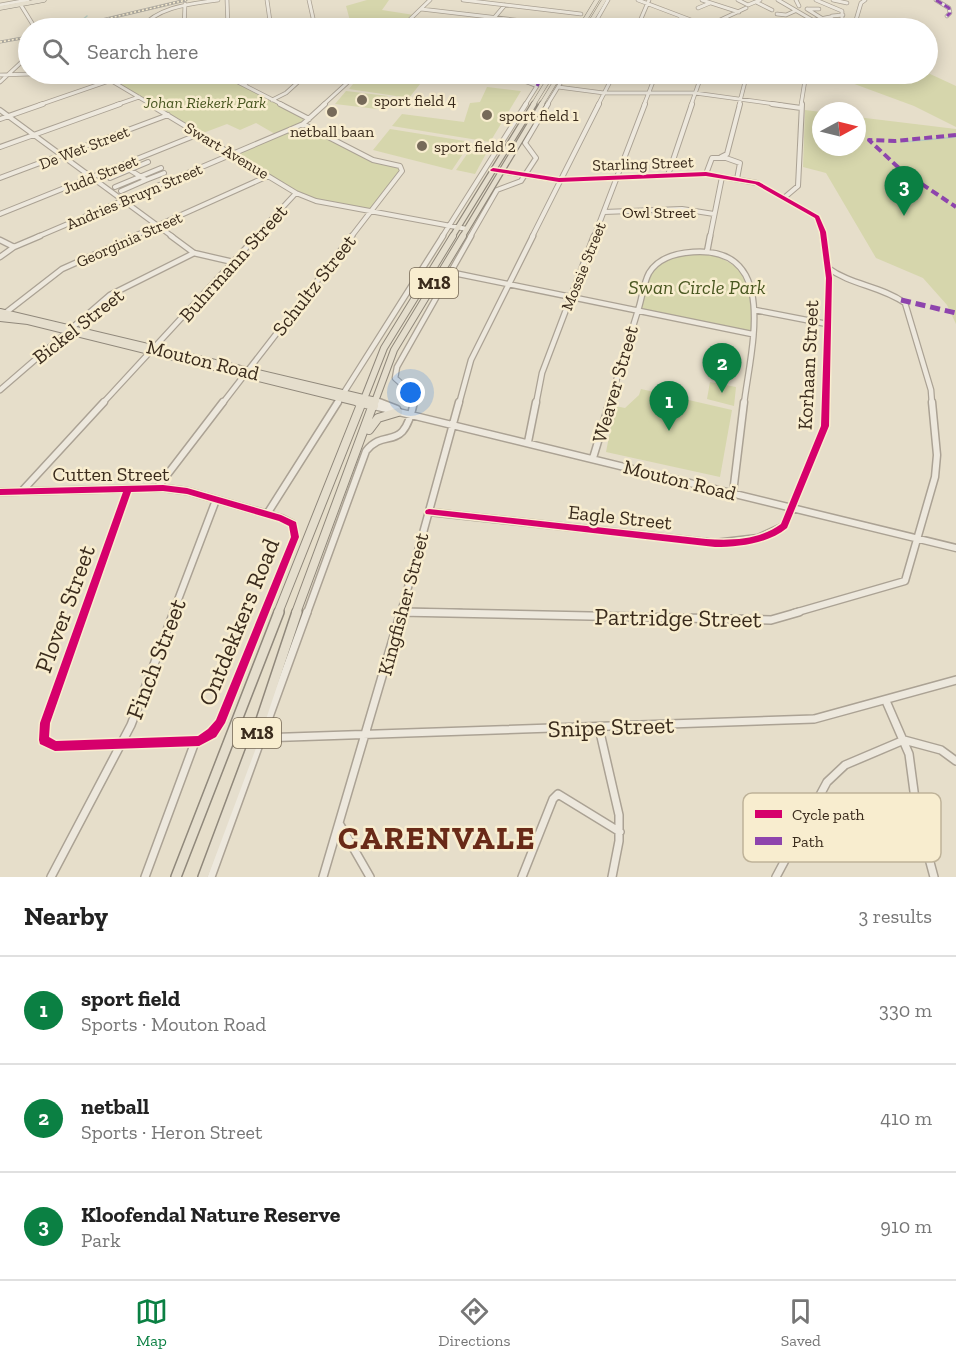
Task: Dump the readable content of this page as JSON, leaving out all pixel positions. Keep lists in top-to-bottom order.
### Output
{
  "streets": {
    "main road": ["M18", "Mouton Road", "Ontdekkers Road"],
    "street": [
      "De Wet Street",
      "Swart Avenue",
      "Starling Street",
      "Judd Street",
      "Andries Bruyn Street",
      "Owl Street",
      "Georginia Street",
      "Buhrmann Street",
      "Mossie Street",
      "Schultz Street",
      "Bickel Street",
      "Korhaan Street",
      "Weaver Street",
      "Cutten Street",
      "Eagle Street",
      "Kingfisher Street",
      "Plover Street",
      "Partridge Street",
      "Finch Street",
      "Snipe Street"
    ]
  },
  "crossings": [
    ["De Wet Street", "Swart Avenue"],
    ["Swart Avenue", "Judd Street"],
    ["Swart Avenue", "Andries Bruyn Street"],
    ["Swart Avenue", "Georginia Street"],
    ["Swart Avenue", "Buhrmann Street"],
    ["Swart Avenue", "M18"],
    ["Swart Avenue", "Schultz Street"],
    ["Swart Avenue", "Ontdekkers Road"],
    ["Starling Street", "Mossie Street"],
    ["Starling Street", "M18"],
    ["Starling Street", "Korhaan Street"],
    ["Starling Street", "Kingfisher Street"],
    ["Starling Street", "Ontdekkers Road"],
    ["Andries Bruyn Street", "Schultz Street"],
    ["Owl Street", "Mossie Street"],
    ["Georginia Street", "Mouton Road"],
    ["Buhrmann Street", "Mouton Road"],
    ["Buhrmann Street", "Cutten Street"],
    ["Mossie Street", "Mouton Road"],
    ["M18", "Mouton Road"],
    ["Schultz Street", "Mouton Road"],
    ["Schultz Street", "Cutten Street"],
    ["Bickel Street", "Mouton Road"],
    ["Mouton Road", "Korhaan Street"],
    ["Mouton Road", "Weaver Street"],
    ["Mouton Road", "Eagle Street"],
    ["Mouton Road", "Kingfisher Street"],
    ["Mouton Road", "Partridge Street"],
    ["Mouton Road", "Ontdekkers Road"],
    ["Korhaan Street", "Eagle Street"],
    ["Cutten Street", "Plover Street"],
    ["Cutten Street", "Ontdekkers Road"],
    ["Cutten Street", "Finch Street"],
    ["Eagle Street", "Kingfisher Street"],
    ["Kingfisher Street", "Partridge Street"],
    ["Kingfisher Street", "Snipe Street"]
  ],
  "districts": ["CARENVALE"],
  "parks": ["Johan Riekerk Park", "Swan Circle Park"],
  "places": [
    "sport field 4",
    "netball baan",
    "sport field 1",
    "sport field 2"
  ],
  "legend": ["Cycle path", "Path"],
  "north": "right",
  "page": {
    "search": "Search here",
    "pins": ["3", "2", "1"],
    "heading": ["Nearby", "3 results"],
    "list": [
      {
        "mark": "1",
        "name": "sport field",
        "note": "Sports · Mouton Road",
        "value": "330 m"
      },
      {
        "mark": "2",
        "name": "netball",
        "note": "Sports · Heron Street",
        "value": "410 m"
      },
      {
        "mark": "3",
        "name": "Kloofendal Nature Reserve",
        "note": "Park",
        "value": "910 m"
      }
    ],
    "nav": ["Map", "Directions", "Saved"]
  }
}
